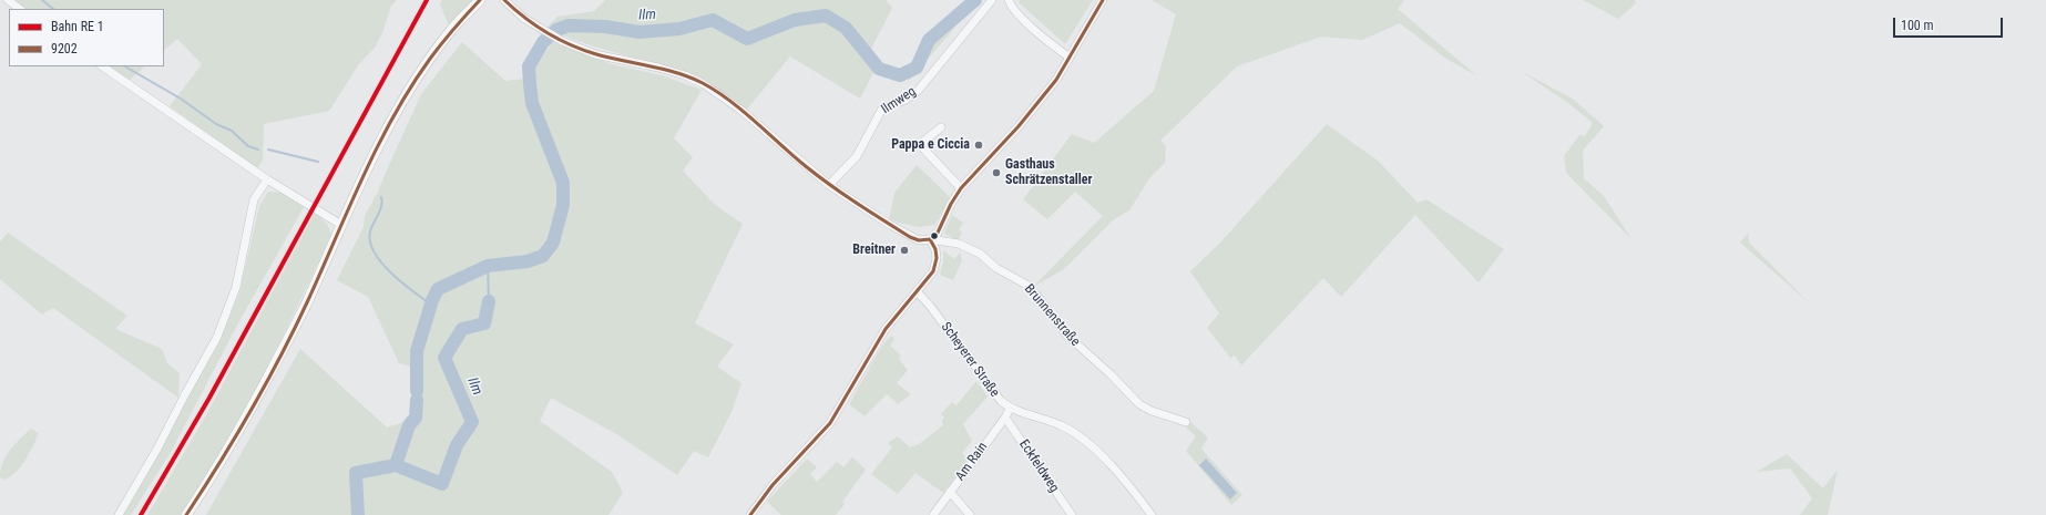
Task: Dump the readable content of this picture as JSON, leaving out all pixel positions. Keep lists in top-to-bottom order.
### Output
{
  "streets": {
    "street": [
      "Ilmweg",
      "Brunnenstraße",
      "Scheyerer Straße",
      "Am Rain",
      "Eckfeldweg"
    ]
  },
  "crossings": [
    ["Ilmweg", "Brunnenstraße"],
    ["Scheyerer Straße", "Am Rain"],
    ["Am Rain", "Eckfeldweg"]
  ],
  "water": ["Ilm"],
  "places": ["Pappa e Ciccia", "Gasthaus Schrätzenstaller", "Breitner"],
  "lines": ["transit line 9202"],
  "legend": ["Bahn RE 1", "9202"],
  "scale_bar": "100 m"
}
